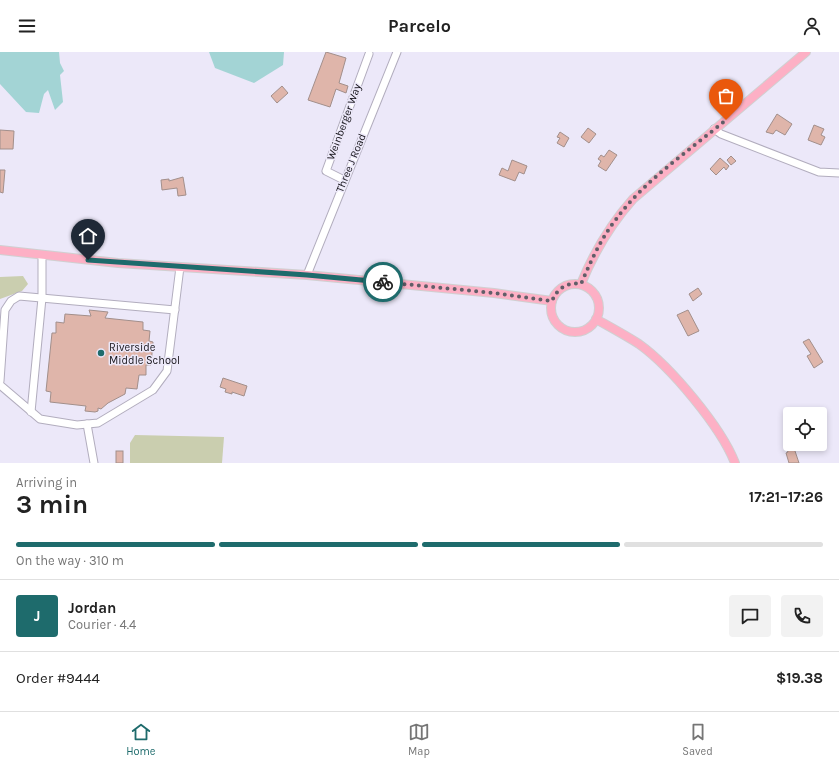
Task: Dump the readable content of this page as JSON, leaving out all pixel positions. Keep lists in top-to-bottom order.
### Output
{
  "streets": {
    "street": ["Weinberger Way", "Three J Road"]
  },
  "crossings": [
    ["Weinberger Way", "Three J Road"]
  ],
  "places": ["Riverside Middle School"],
  "page": {
    "header": "Parcelo",
    "heading": ["3 min", "Arriving in", "17:21–17:26"],
    "panel": [
      "Jordan",
      "Courier · 4.4",
      "Order #9444",
      "$19.38"
    ],
    "bar": "On the way · 310 m",
    "round": "J",
    "tabs": ["Home", "Map", "Saved"]
  }
}
